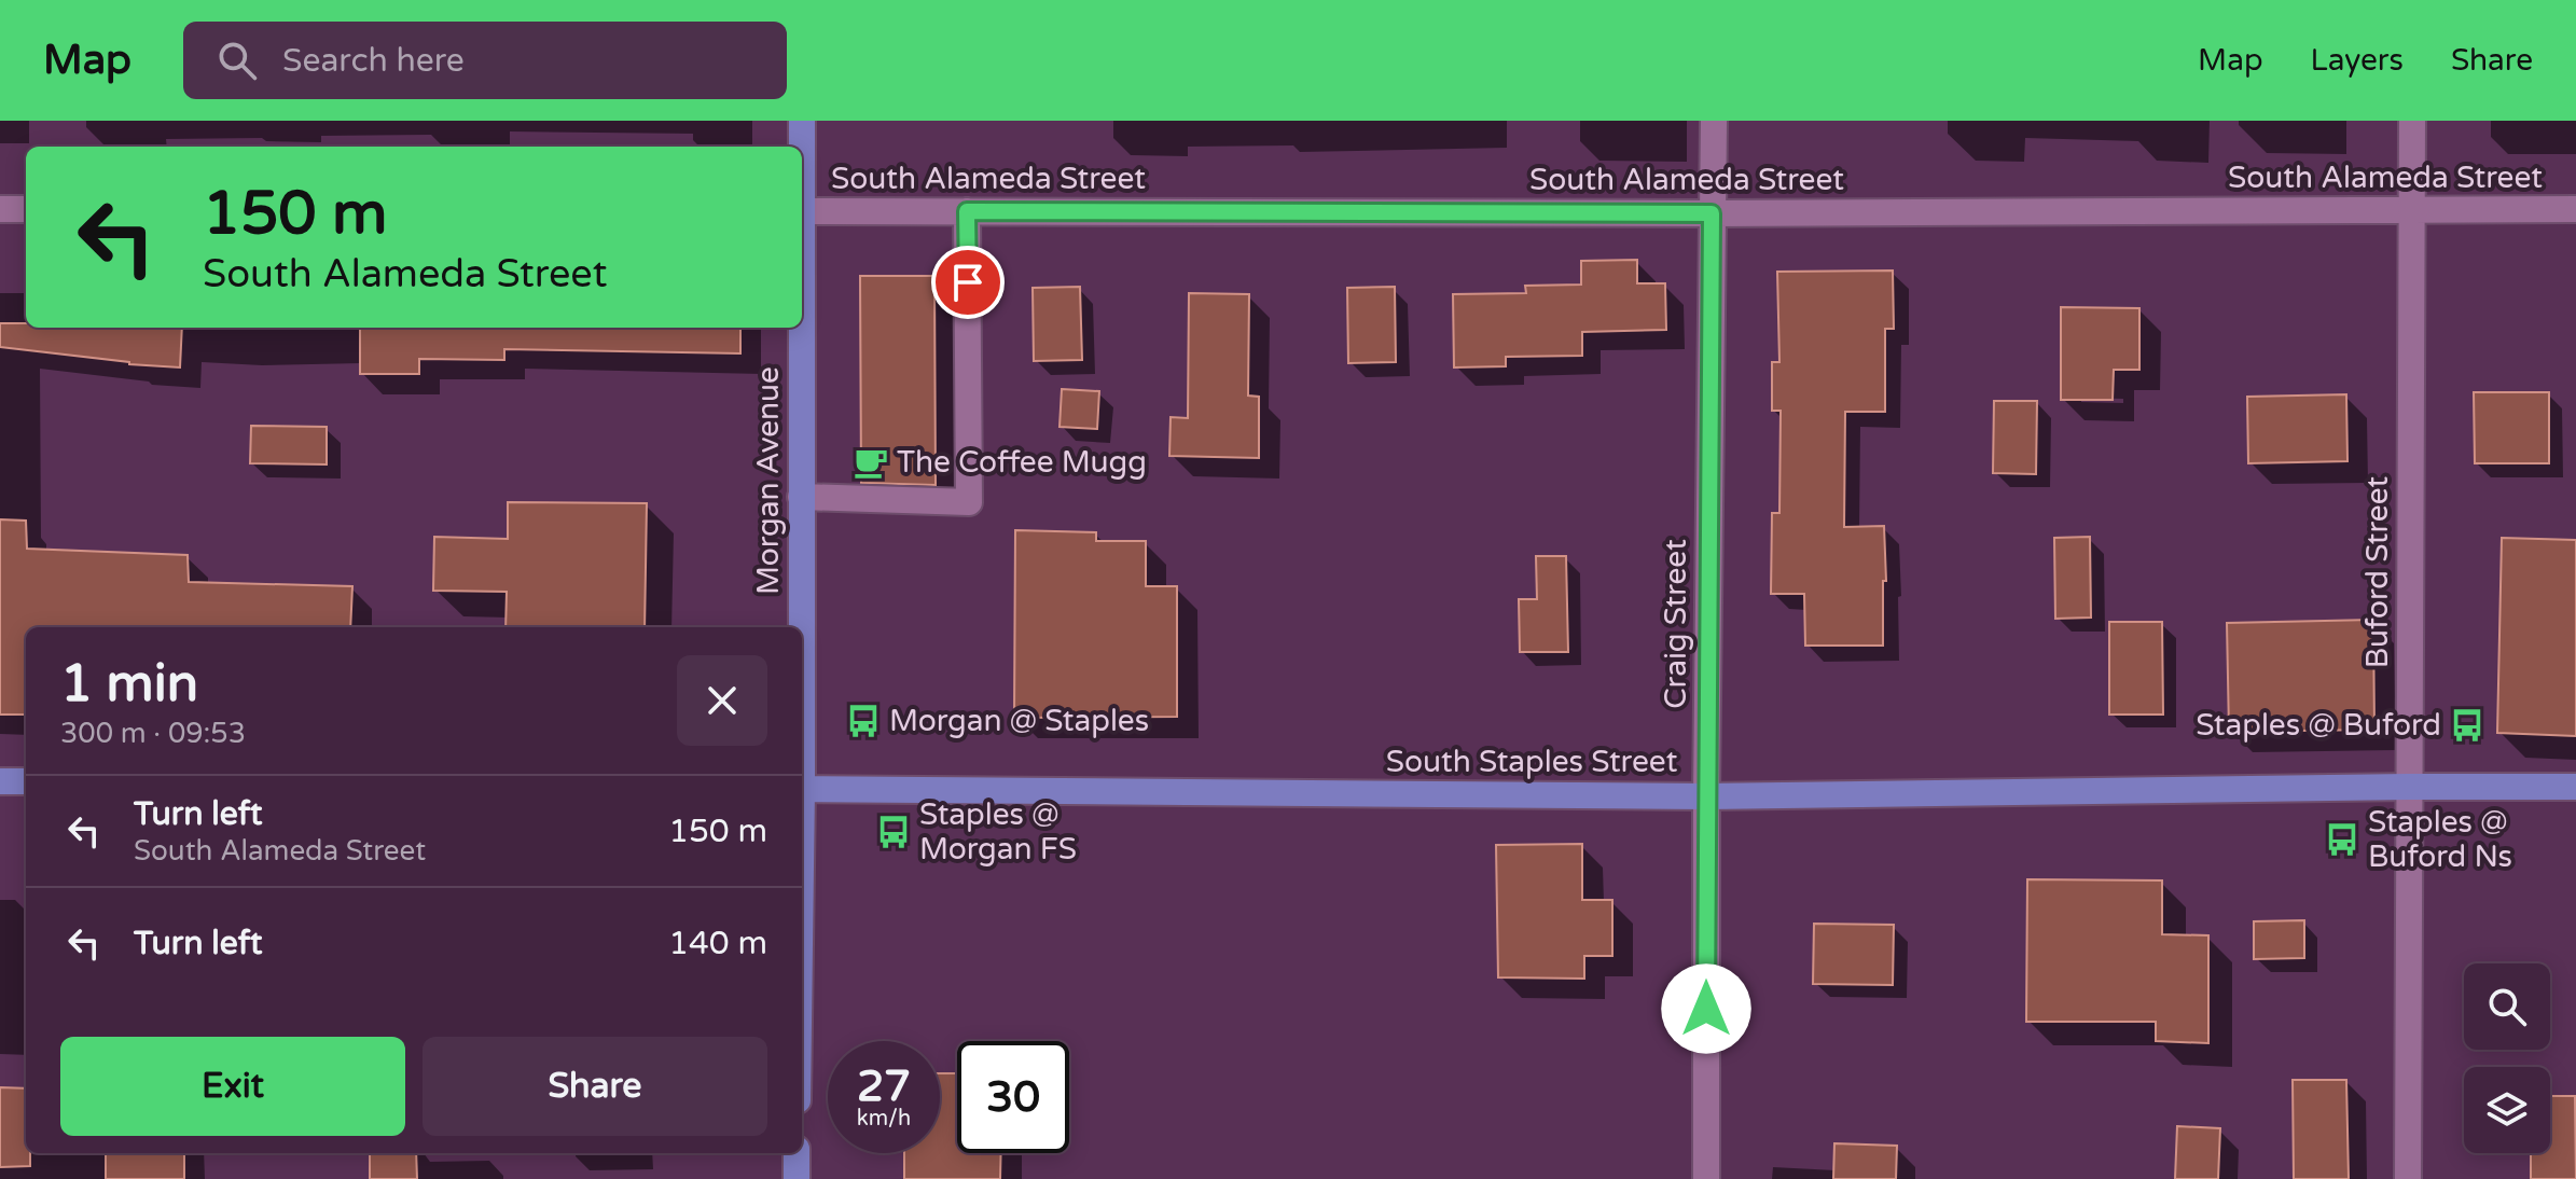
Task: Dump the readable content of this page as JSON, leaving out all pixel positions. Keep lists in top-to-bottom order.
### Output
{
  "streets": {
    "main road": ["Morgan Avenue", "South Staples Street"],
    "street": ["South Alameda Street", "Buford Street", "Craig Street"]
  },
  "crossings": [
    ["South Alameda Street", "Buford Street"],
    ["South Alameda Street", "Craig Street"],
    ["Buford Street", "South Staples Street"],
    ["Craig Street", "South Staples Street"]
  ],
  "places": {
    "cafe": ["The Coffee Mugg"],
    "bus stop": [
      "Morgan @ Staples",
      "Staples @ Buford",
      "Staples @ Morgan FS",
      "Staples @ Buford Ns"
    ]
  },
  "page": {
    "header": "Map",
    "search": "Search here",
    "nav": ["Map", "Layers", "Share"],
    "turn": ["150 m", "South Alameda Street"],
    "heading": ["1 min", "300 m · 09:53"],
    "list": [
      {
        "name": "Turn left",
        "note": "South Alameda Street",
        "value": "150 m"
      },
      {
        "name": "Turn left",
        "value": "140 m"
      }
    ],
    "buttons": ["Exit", "Share"],
    "speed": "27 km/h",
    "limit": "30"
  }
}
